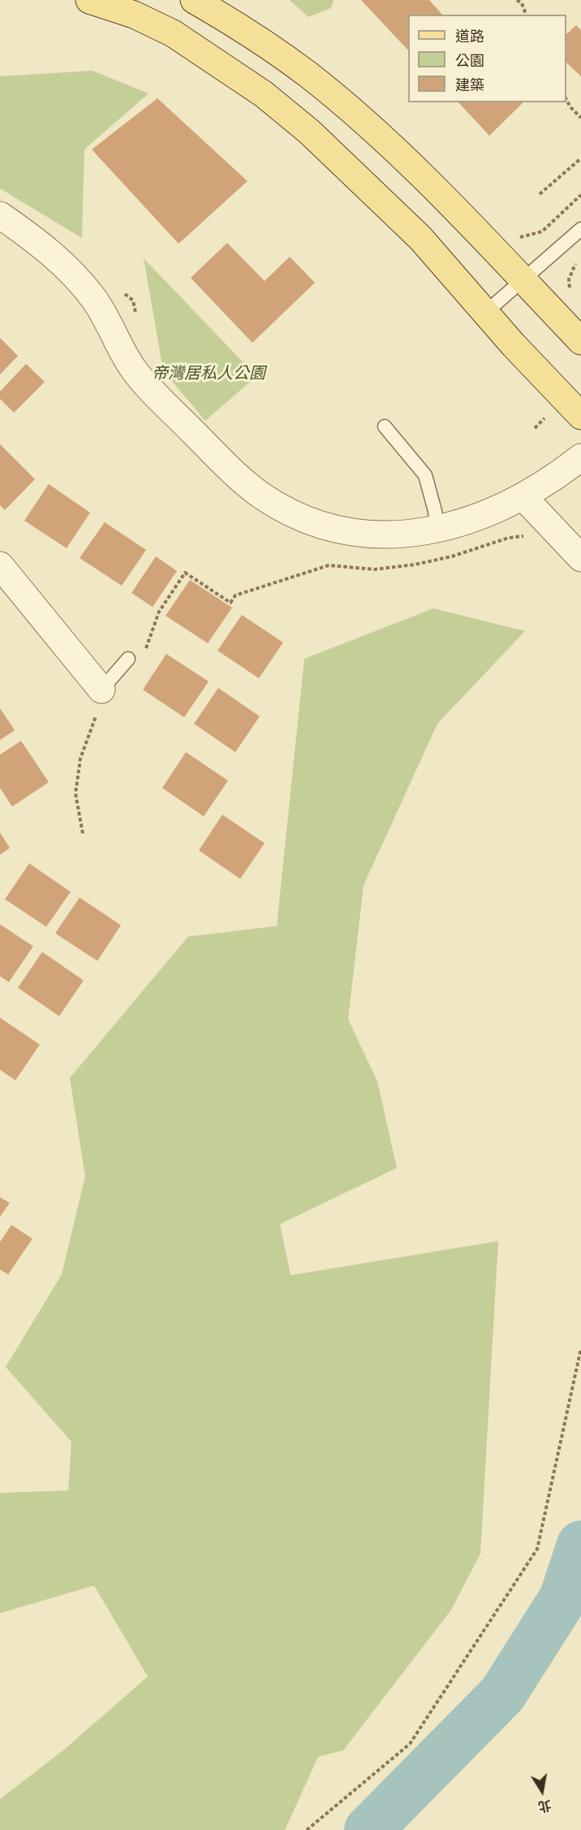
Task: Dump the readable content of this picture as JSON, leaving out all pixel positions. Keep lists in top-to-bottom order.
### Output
{
  "parks": ["帝灣居私人公園"],
  "legend": ["道路", "公園", "建築"],
  "north": "bottom"
}
